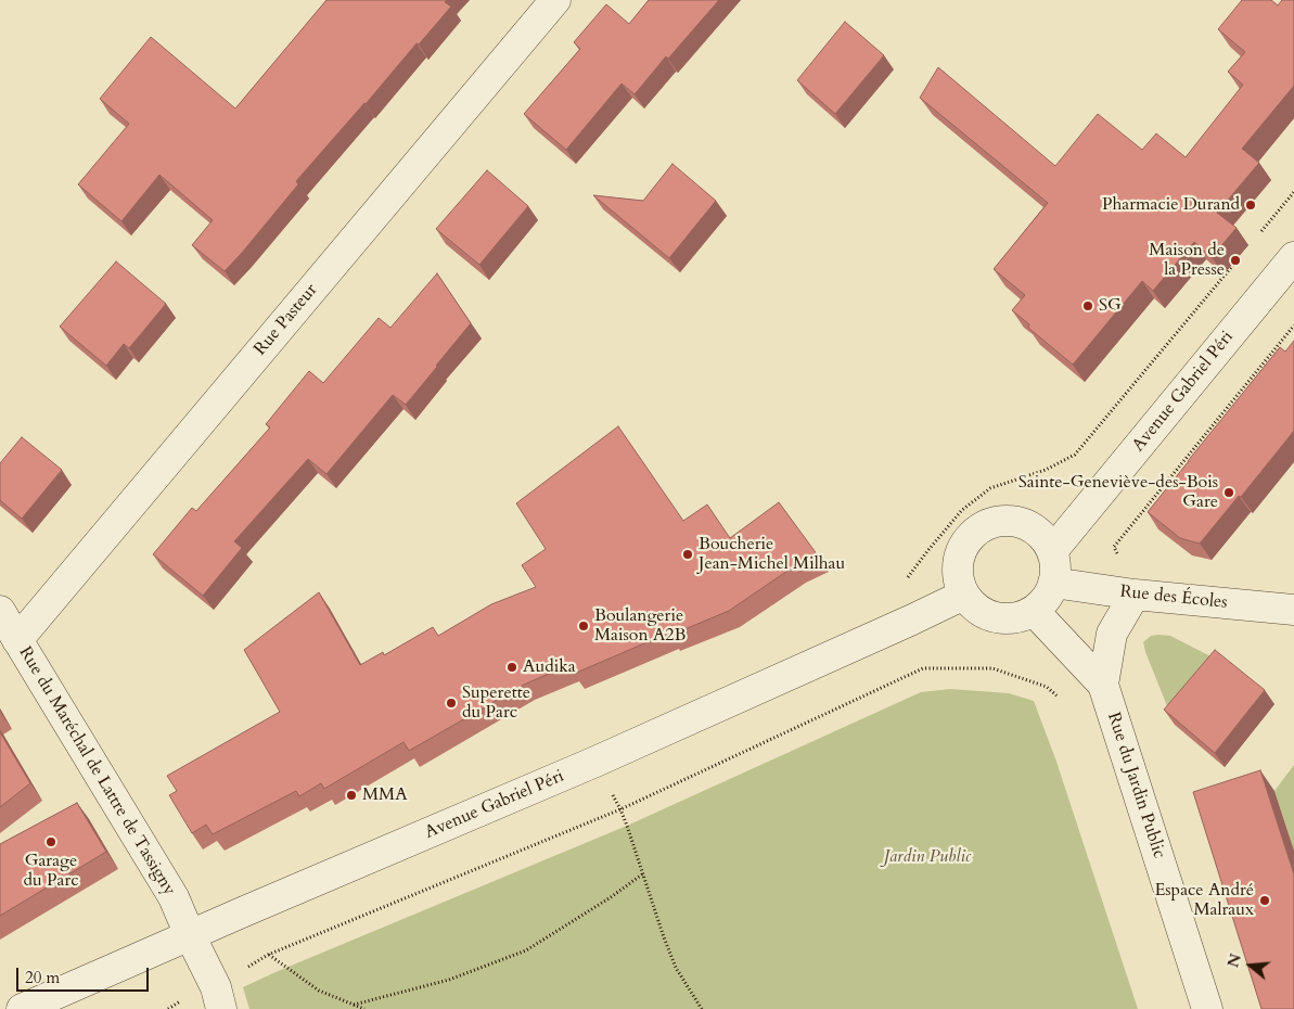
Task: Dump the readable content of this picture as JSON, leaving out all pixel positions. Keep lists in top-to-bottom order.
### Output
{
  "streets": {
    "street": [
      "Rue Pasteur",
      "Avenue Gabriel Péri",
      "Rue des Écoles",
      "Rue du Maréchal de Lattre de Tassigny",
      "Rue du Jardin Public"
    ]
  },
  "crossings": [
    ["Rue Pasteur", "Rue du Maréchal de Lattre de Tassigny"],
    ["Avenue Gabriel Péri", "Rue des Écoles"],
    ["Avenue Gabriel Péri", "Rue du Maréchal de Lattre de Tassigny"],
    ["Avenue Gabriel Péri", "Rue du Jardin Public"],
    ["Rue des Écoles", "Rue du Jardin Public"]
  ],
  "parks": ["Jardin Public"],
  "places": [
    "Pharmacie Durand",
    "Maison de la Presse",
    "SG",
    "Sainte-Geneviève-des-Bois Gare",
    "Boucherie Jean-Michel Milhau",
    "Boulangerie Maison A2B",
    "Audika",
    "Superette du Parc",
    "MMA",
    "Garage du Parc",
    "Espace André Malraux"
  ],
  "scale_bar": "20 m",
  "north": "left"
}
